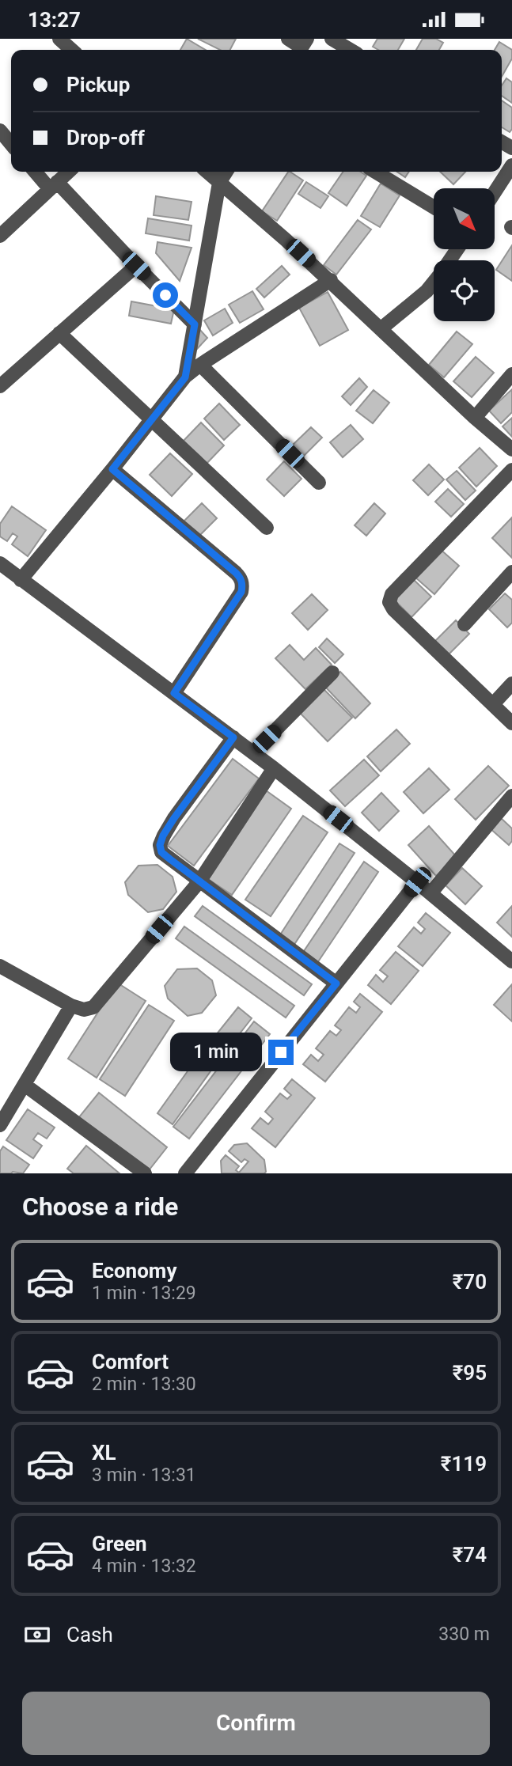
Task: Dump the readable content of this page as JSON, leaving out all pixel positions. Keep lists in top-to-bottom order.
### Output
{
  "north": "bottom right",
  "page": {
    "status": "13:27",
    "banner": ["Pickup", "Drop-off"],
    "bubble": "1 min",
    "heading": "Choose a ride",
    "list": [
      {
        "name": "Economy",
        "note": "1 min · 13:29",
        "value": "₹70"
      },
      {
        "name": "Comfort",
        "note": "2 min · 13:30",
        "value": "₹95"
      },
      {
        "name": "XL",
        "note": "3 min · 13:31",
        "value": "₹119"
      },
      {
        "name": "Green",
        "note": "4 min · 13:32",
        "value": "₹74"
      }
    ],
    "pay": ["Cash", "330 m"],
    "buttons": "Confirm"
  }
}
